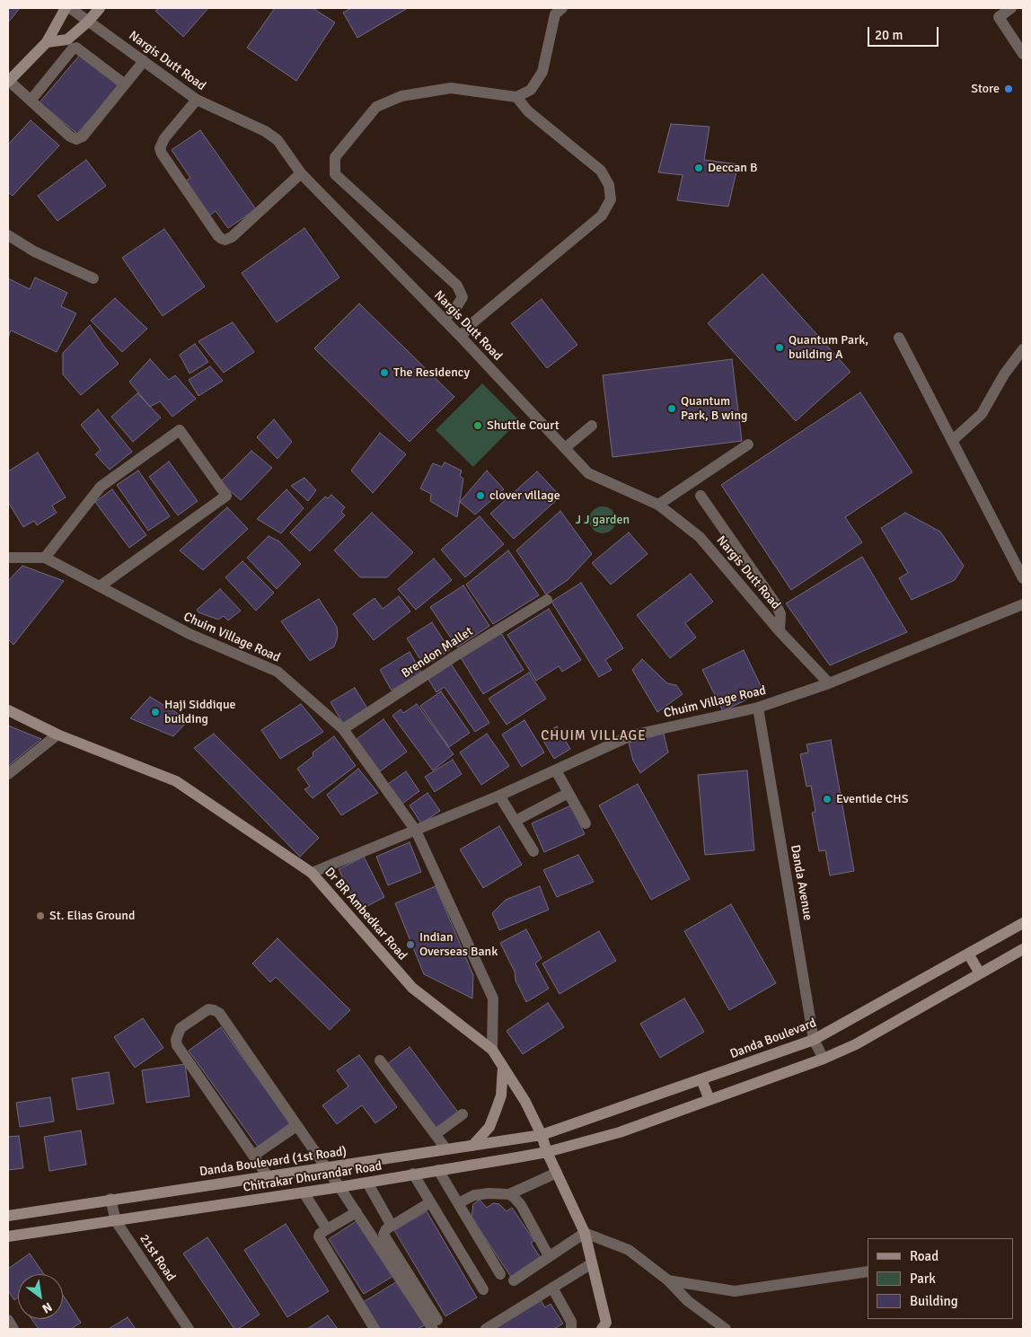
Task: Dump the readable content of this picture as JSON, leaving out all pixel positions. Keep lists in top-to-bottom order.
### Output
{
  "streets": {
    "main road": [
      "Dr BR Ambedkar Road",
      "Danda Boulevard",
      "Danda Boulevard (1st Road)",
      "Chitrakar Dhurandar Road"
    ],
    "street": [
      "Nargis Dutt Road",
      "Chuim Village Road",
      "Brendon Mallet",
      "Danda Avenue",
      "21st Road"
    ]
  },
  "crossings": [
    ["Nargis Dutt Road", "Chuim Village Road"],
    ["Chuim Village Road", "Brendon Mallet"],
    ["Chuim Village Road", "Danda Avenue"],
    ["Chuim Village Road", "Dr BR Ambedkar Road"],
    ["Danda Avenue", "Danda Boulevard"],
    ["Danda Avenue", "Chitrakar Dhurandar Road"],
    ["Dr BR Ambedkar Road", "Danda Boulevard"],
    ["Dr BR Ambedkar Road", "Danda Boulevard (1st Road)"],
    ["Dr BR Ambedkar Road", "Chitrakar Dhurandar Road"],
    ["Danda Boulevard", "Danda Boulevard (1st Road)"],
    ["Danda Boulevard (1st Road)", "21st Road"],
    ["Chitrakar Dhurandar Road", "21st Road"]
  ],
  "districts": ["CHUIM VILLAGE"],
  "parks": ["J J garden"],
  "places": [
    "Store",
    "Deccan B",
    "Quantum Park, building A",
    "The Residency",
    "Quantum Park, B wing",
    "Shuttle Court",
    "clover village",
    "Haji Siddique building",
    "Eventide CHS",
    "St. Elias Ground",
    "Indian Overseas Bank"
  ],
  "legend": ["Road", "Park", "Building"],
  "scale_bar": "20 m",
  "north": "bottom right"
}
